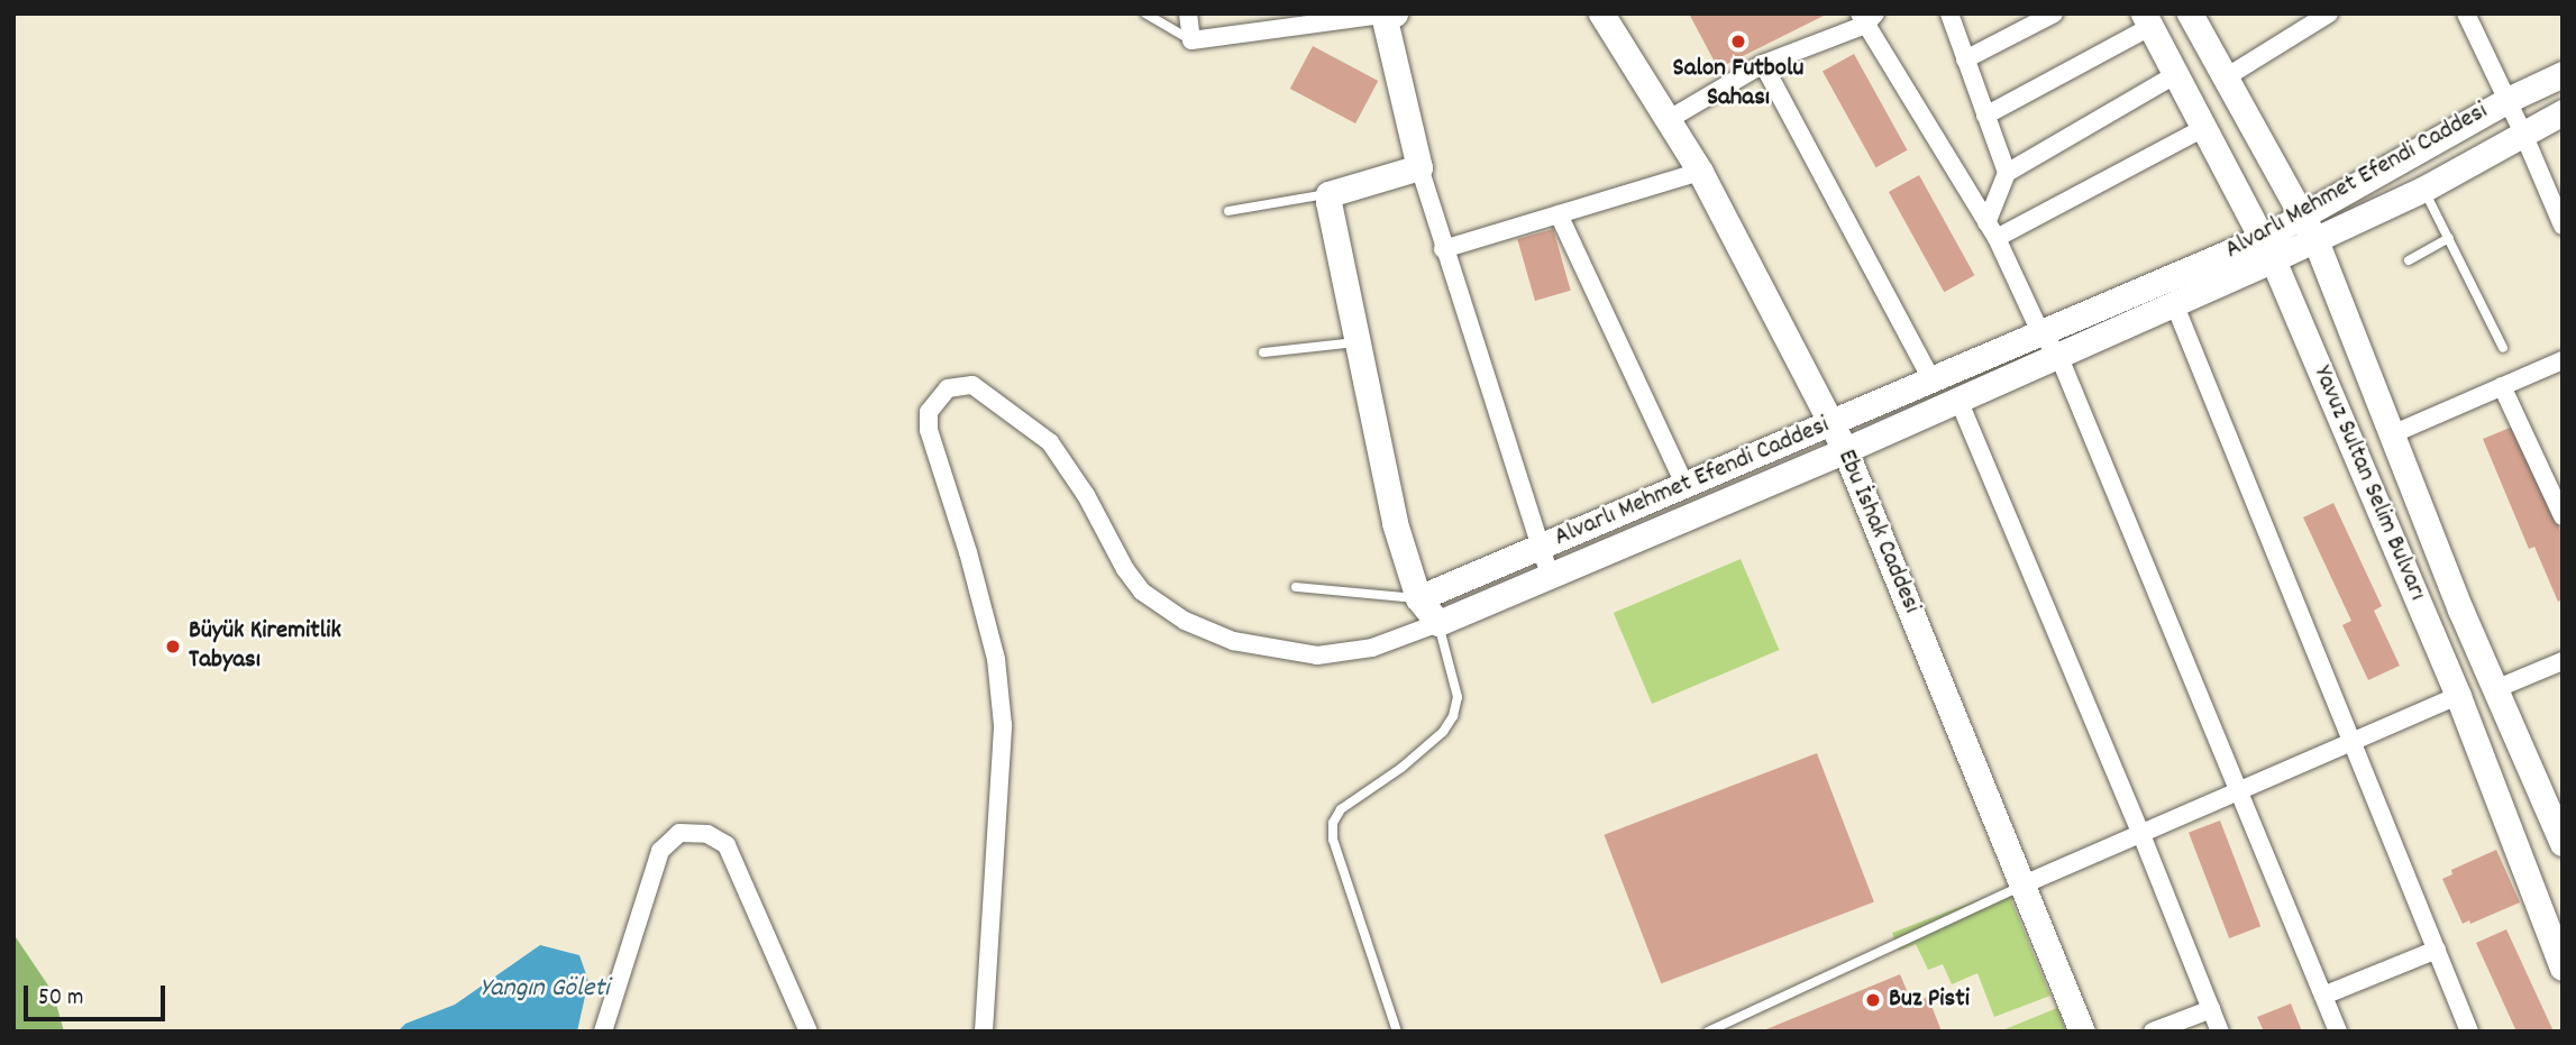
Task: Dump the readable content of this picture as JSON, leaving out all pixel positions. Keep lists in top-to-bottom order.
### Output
{
  "streets": {
    "street": ["Alvarlı Mehmet Efendi Caddesi", "Yavuz Sultan Selim Bulvarı", "Ebu İshak Caddesi"]
  },
  "crossings": [
    ["Alvarlı Mehmet Efendi Caddesi", "Yavuz Sultan Selim Bulvarı"],
    ["Alvarlı Mehmet Efendi Caddesi", "Ebu İshak Caddesi"]
  ],
  "water": ["Yangın Göleti"],
  "places": ["Salon Futbolu Sahası", "Büyük Kiremitlik Tabyası", "Buz Pisti"],
  "scale_bar": "50 m"
}
